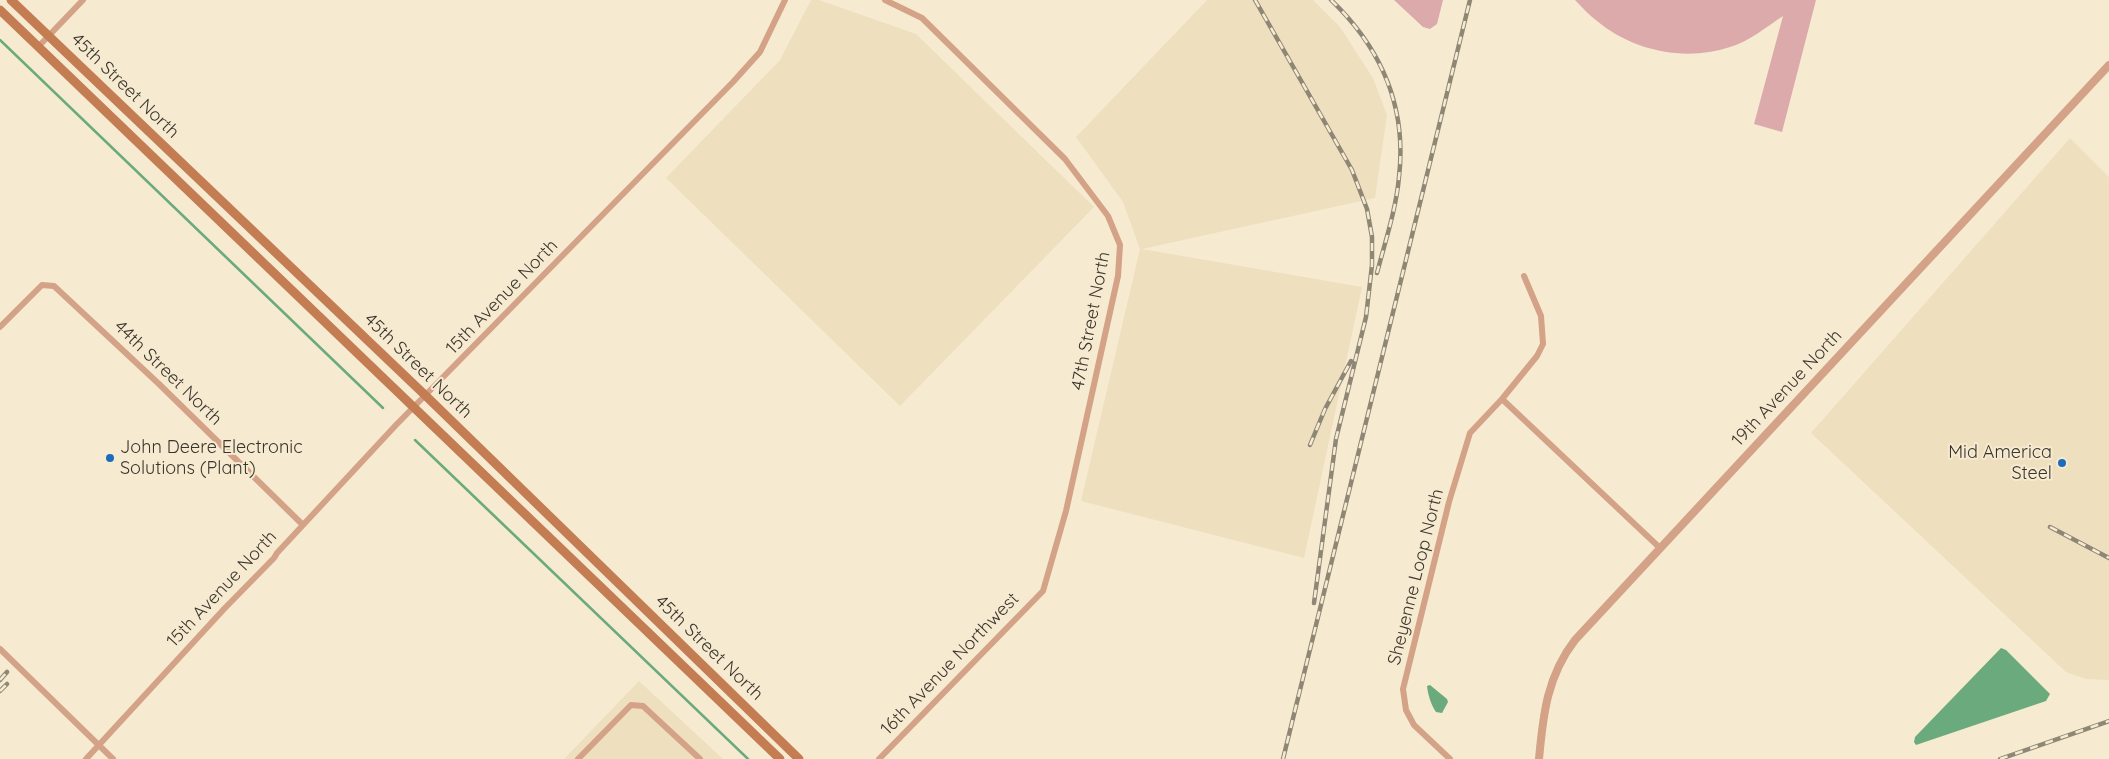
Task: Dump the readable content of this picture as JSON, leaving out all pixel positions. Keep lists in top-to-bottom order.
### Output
{
  "streets": {
    "main road": ["45th Street North"],
    "street": [
      "15th Avenue North",
      "47th Street North",
      "44th Street North",
      "19th Avenue North",
      "Sheyenne Loop North",
      "16th Avenue Northwest"
    ]
  },
  "crossings": [
    ["45th Street North", "15th Avenue North"],
    ["15th Avenue North", "44th Street North"],
    ["47th Street North", "16th Avenue Northwest"]
  ],
  "places": ["John Deere Electronic Solutions (Plant)", "Mid America Steel"]
}
